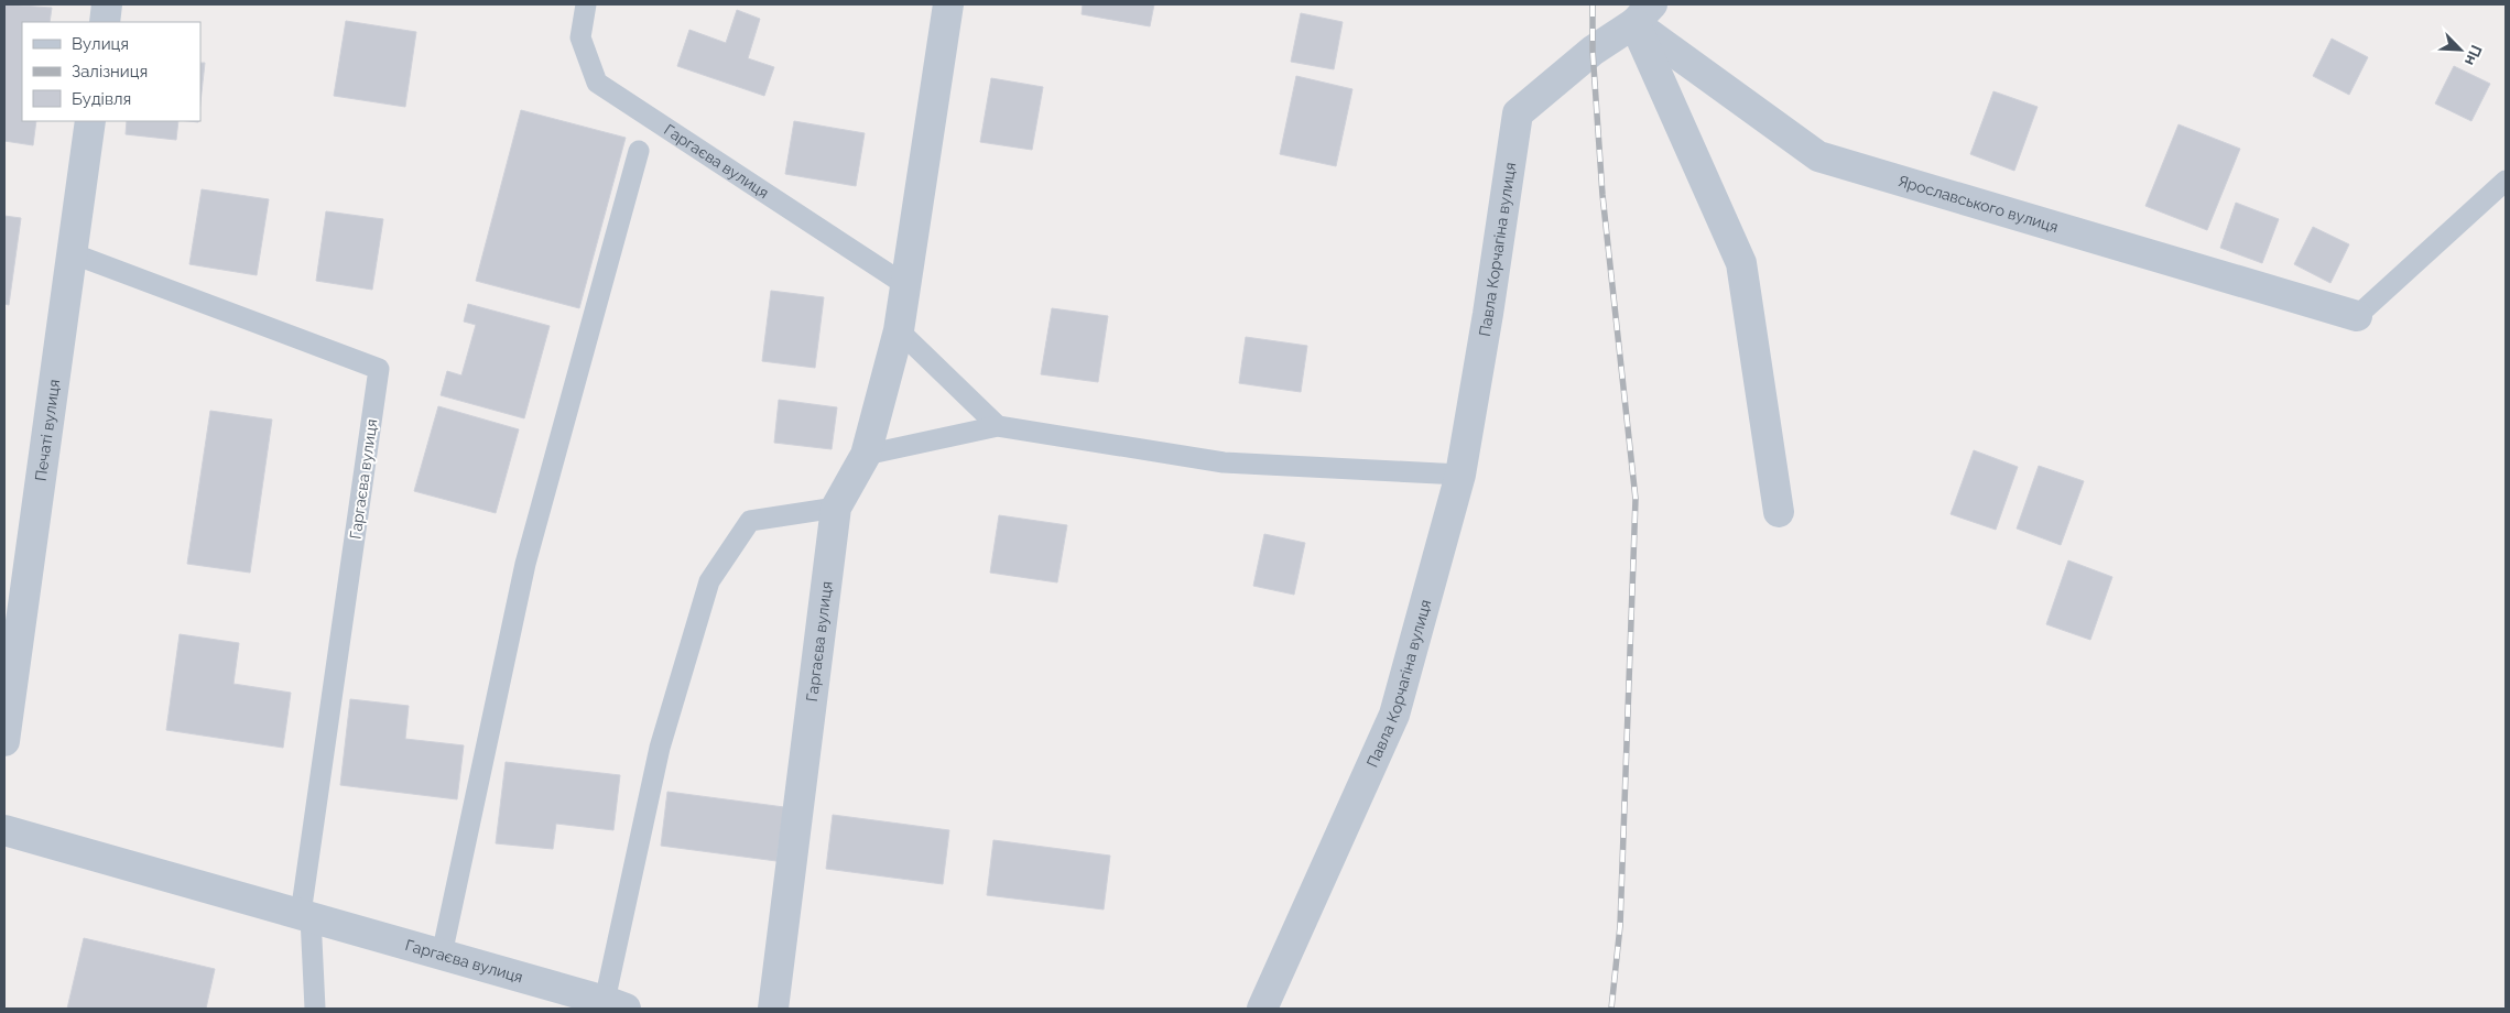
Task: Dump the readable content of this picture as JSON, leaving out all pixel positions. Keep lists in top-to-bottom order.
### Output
{
  "streets": {
    "street": [
      "Гаргаєва вулиця",
      "Ярославського вулиця",
      "Павла Корчагіна вулиця",
      "Печаті вулиця"
    ]
  },
  "crossings": [
    ["Гаргаєва вулиця", "Печаті вулиця"],
    ["Ярославського вулиця", "Павла Корчагіна вулиця"]
  ],
  "legend": ["Вулиця", "Залізниця", "Будівля"],
  "north": "bottom right"
}
